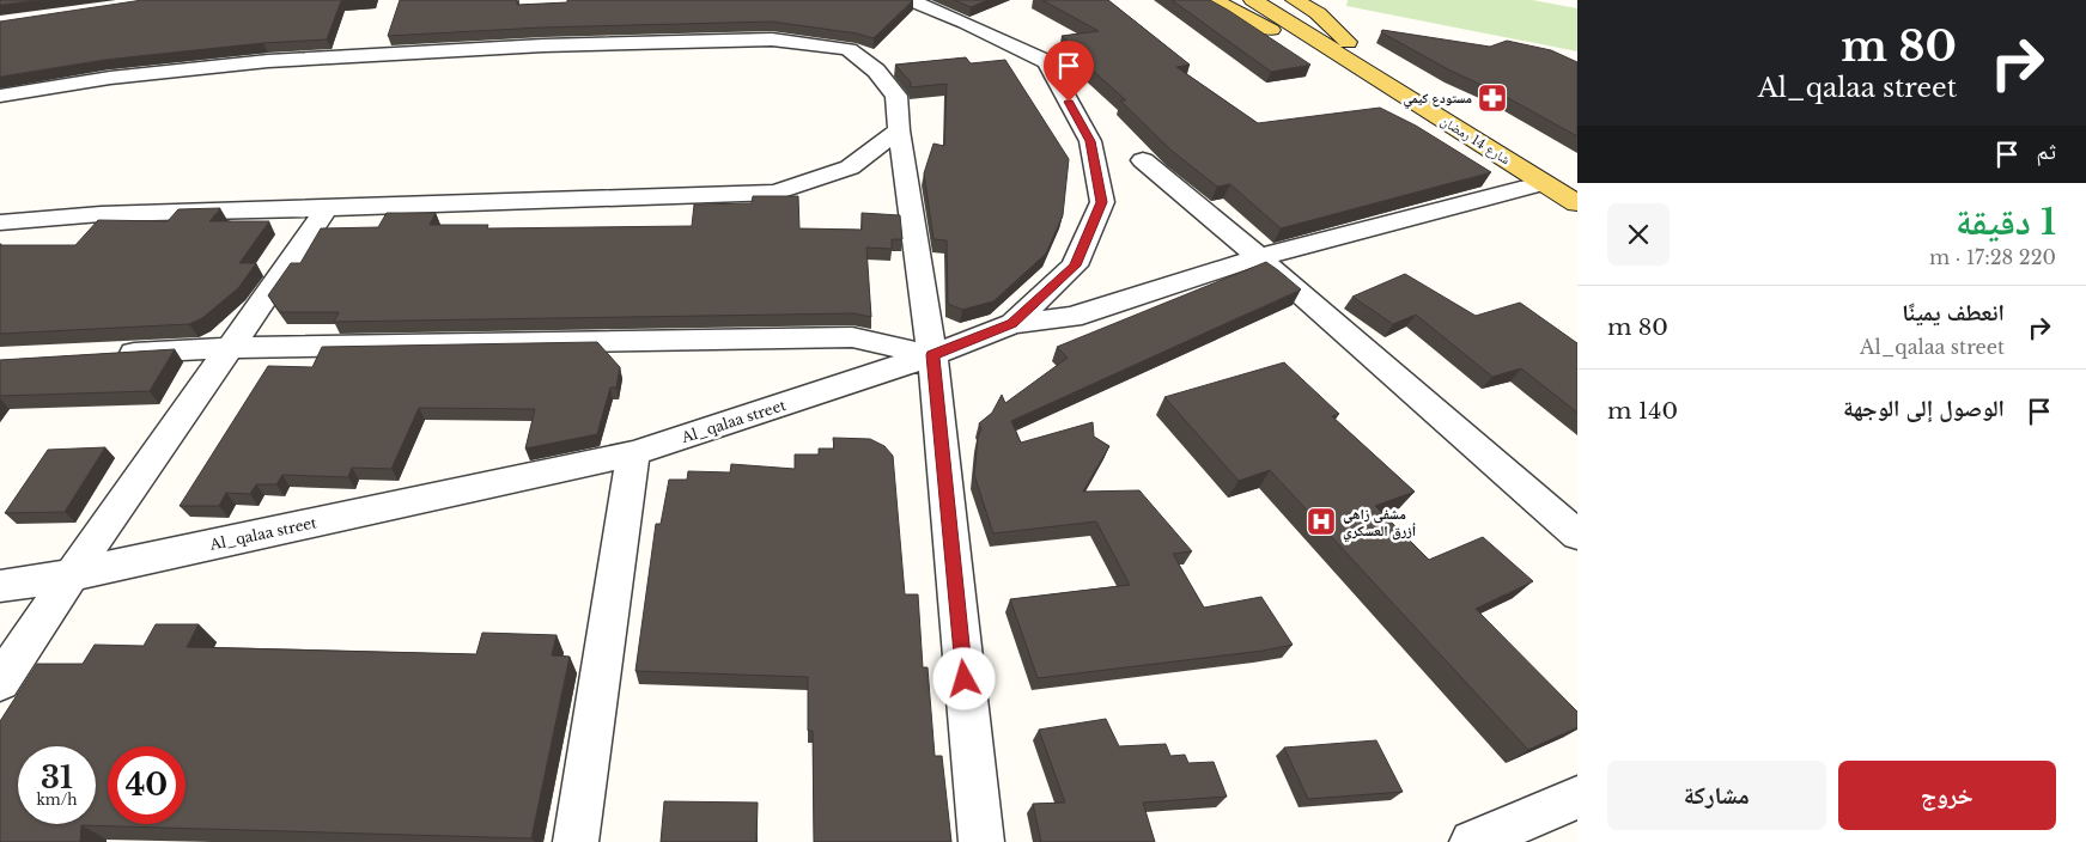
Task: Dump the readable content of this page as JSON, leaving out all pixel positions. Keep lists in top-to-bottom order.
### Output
{
  "streets": {
    "main road": ["شارع 14 رمضان"],
    "street": ["Al_qalaa street"]
  },
  "places": {
    "pharmacy": ["مستودع كيمي"],
    "hospital": ["مشفى زاهي أزرق العسكري"]
  },
  "page": {
    "turn": ["80 m", "Al_qalaa street"],
    "then": "ثم",
    "heading": ["1 دقيقة", "220 m · 17:28"],
    "list": [
      {
        "name": "انعطف يمينًا",
        "note": "Al_qalaa street",
        "value": "80 m"
      },
      {
        "name": "الوصول إلى الوجهة",
        "value": "140 m"
      }
    ],
    "speed": "31 km/h",
    "limit": "40",
    "buttons": ["خروج", "مشاركة"]
  }
}
